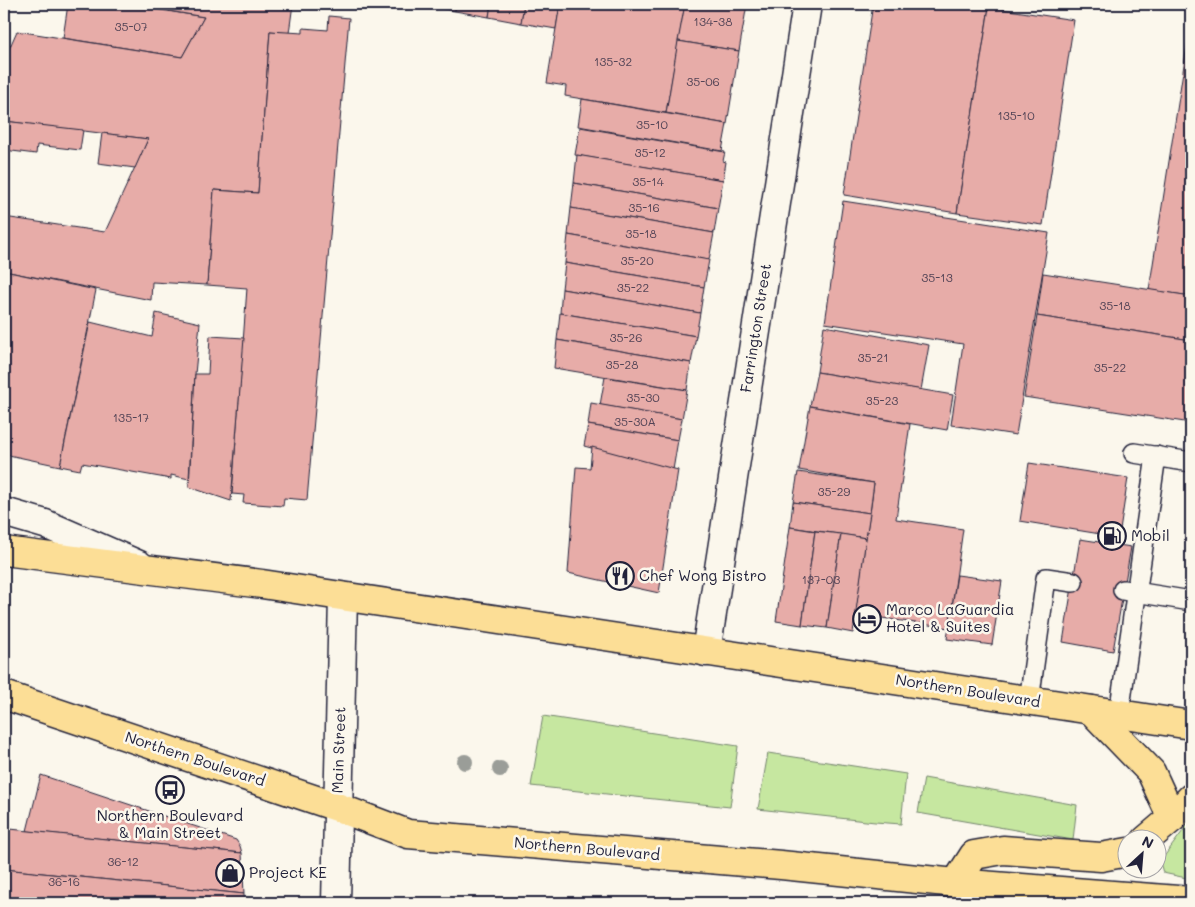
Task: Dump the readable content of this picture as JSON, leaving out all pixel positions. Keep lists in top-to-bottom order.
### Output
{
  "streets": {
    "main road": ["Northern Boulevard"],
    "street": ["Farrington Street", "Main Street"]
  },
  "crossings": [
    ["Farrington Street", "Northern Boulevard"],
    ["Northern Boulevard", "Main Street"]
  ],
  "places": {
    "fuel station": ["Mobil"],
    "restaurant": ["Chef Wong Bistro"],
    "hotel": ["Marco LaGuardia Hotel & Suites"],
    "bus stop": ["Northern Boulevard & Main Street"],
    "shop": ["Project KE"]
  },
  "house_numbers": [
    "134-38",
    "35-07",
    "135-32",
    "35-06",
    "135-10",
    "35-10",
    "35-12",
    "35-14",
    "35-16",
    "35-18",
    "35-20",
    "35-13",
    "35-22",
    "35-18",
    "35-26",
    "35-21",
    "35-28",
    "35-22",
    "35-30",
    "35-23",
    "135-17",
    "35-30A",
    "35-29",
    "137-03",
    "36-12",
    "36-16"
  ],
  "north": "top right"
}
